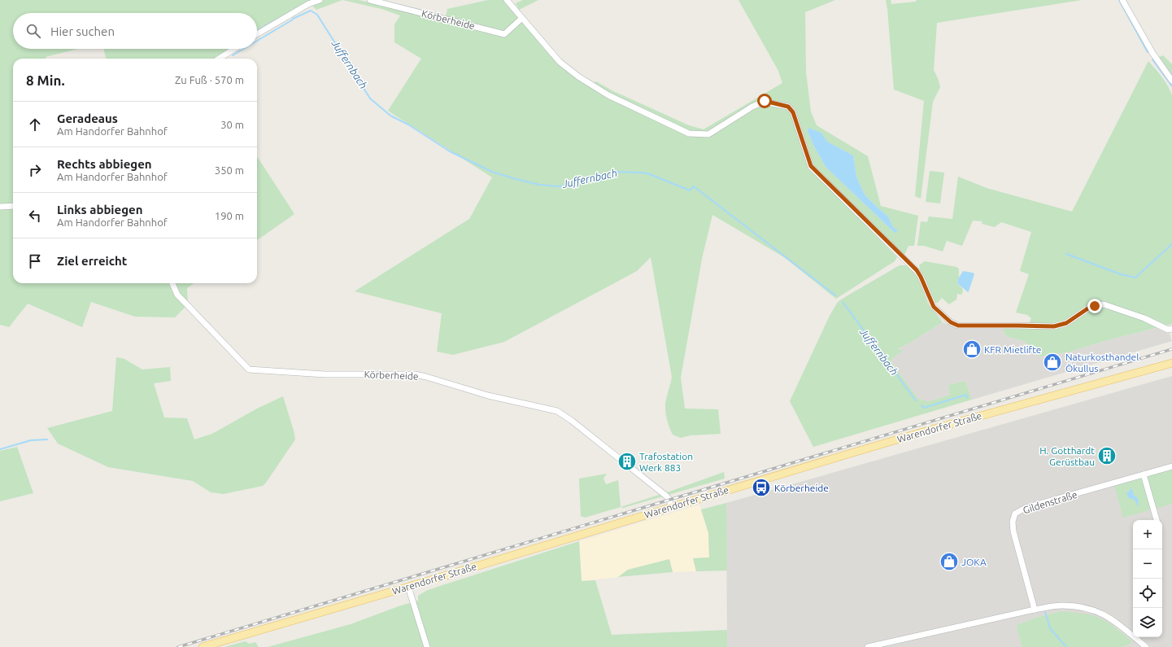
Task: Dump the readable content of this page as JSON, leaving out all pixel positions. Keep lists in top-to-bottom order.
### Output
{
  "streets": {
    "main road": ["Warendorfer Straße"],
    "street": ["Körberheide", "Gildenstraße"]
  },
  "crossings": [
    ["Körberheide", "Warendorfer Straße"]
  ],
  "water": ["Juffernbach"],
  "places": {
    "shop": ["KFR Mietlifte", "Naturkosthandel Ökullus", "JOKA"],
    "building": ["H. Gotthardt Gerüstbau", "Trafostation Werk 883"],
    "bus stop": ["Körberheide"]
  },
  "page": {
    "search": "Hier suchen",
    "heading": ["8 Min.", "Zu Fuß · 570 m"],
    "list": [
      ["Geradeaus", "Am Handorfer Bahnhof", "30 m"],
      ["Rechts abbiegen", "Am Handorfer Bahnhof", "350 m"],
      ["Links abbiegen", "Am Handorfer Bahnhof", "190 m"],
      "Ziel erreicht"
    ],
    "map_buttons": ["+", "−"]
  }
}
